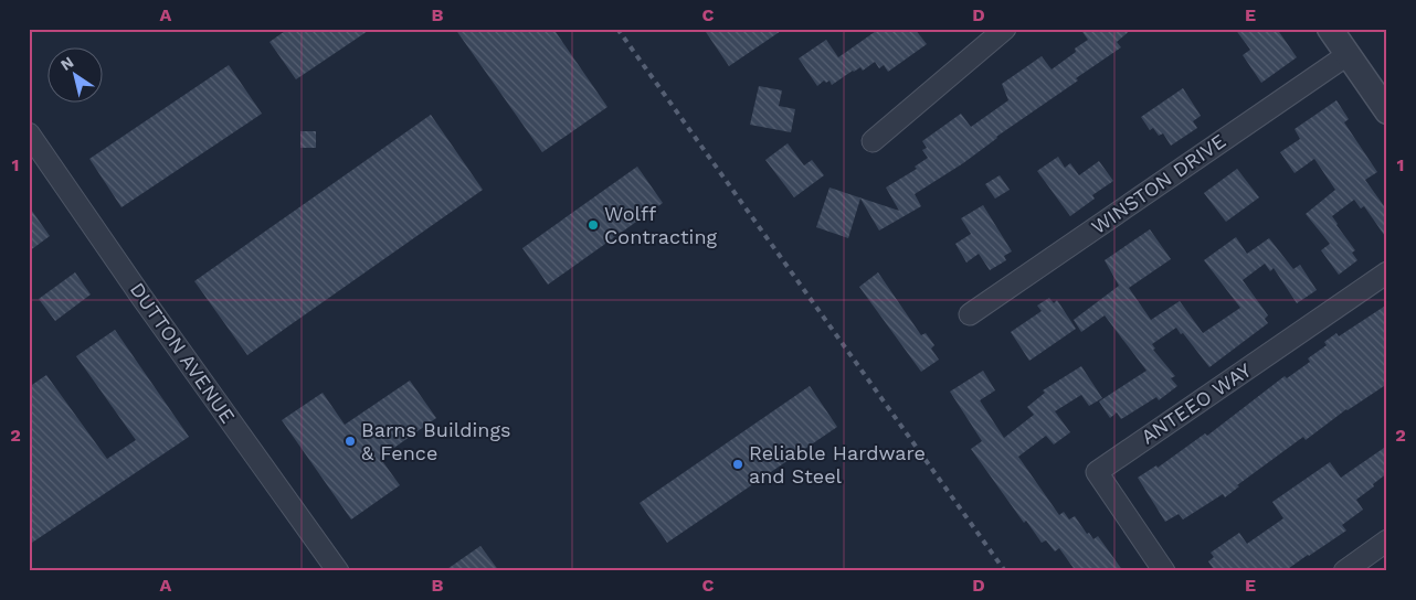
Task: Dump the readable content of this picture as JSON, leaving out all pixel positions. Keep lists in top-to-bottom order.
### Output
{
  "streets": {
    "street": ["WINSTON DRIVE", "DUTTON AVENUE", "ANTEEO WAY"]
  },
  "places": ["Wolff Contracting", "Barns Buildings & Fence", "Reliable Hardware and Steel"],
  "north": "top left",
  "grid": {
    "columns": [
      "A",
      "B",
      "C",
      "D",
      "E"
    ],
    "rows": ["1", "2"]
  }
}
